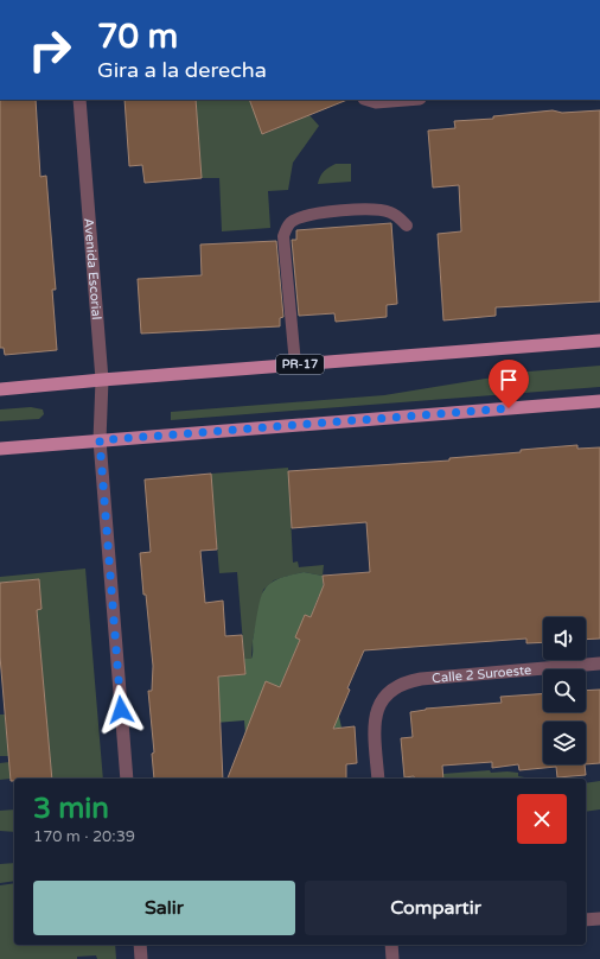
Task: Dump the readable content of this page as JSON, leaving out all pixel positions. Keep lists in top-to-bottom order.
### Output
{
  "streets": {
    "main road": ["PR-17"],
    "street": ["Avenida Escorial", "Calle 2 Suroeste"]
  },
  "crossings": [
    ["Avenida Escorial", "PR-17"]
  ],
  "page": {
    "turn": ["70 m", "Gira a la derecha"],
    "heading": ["3 min", "170 m · 20:39"],
    "buttons": ["Salir", "Compartir"]
  }
}
